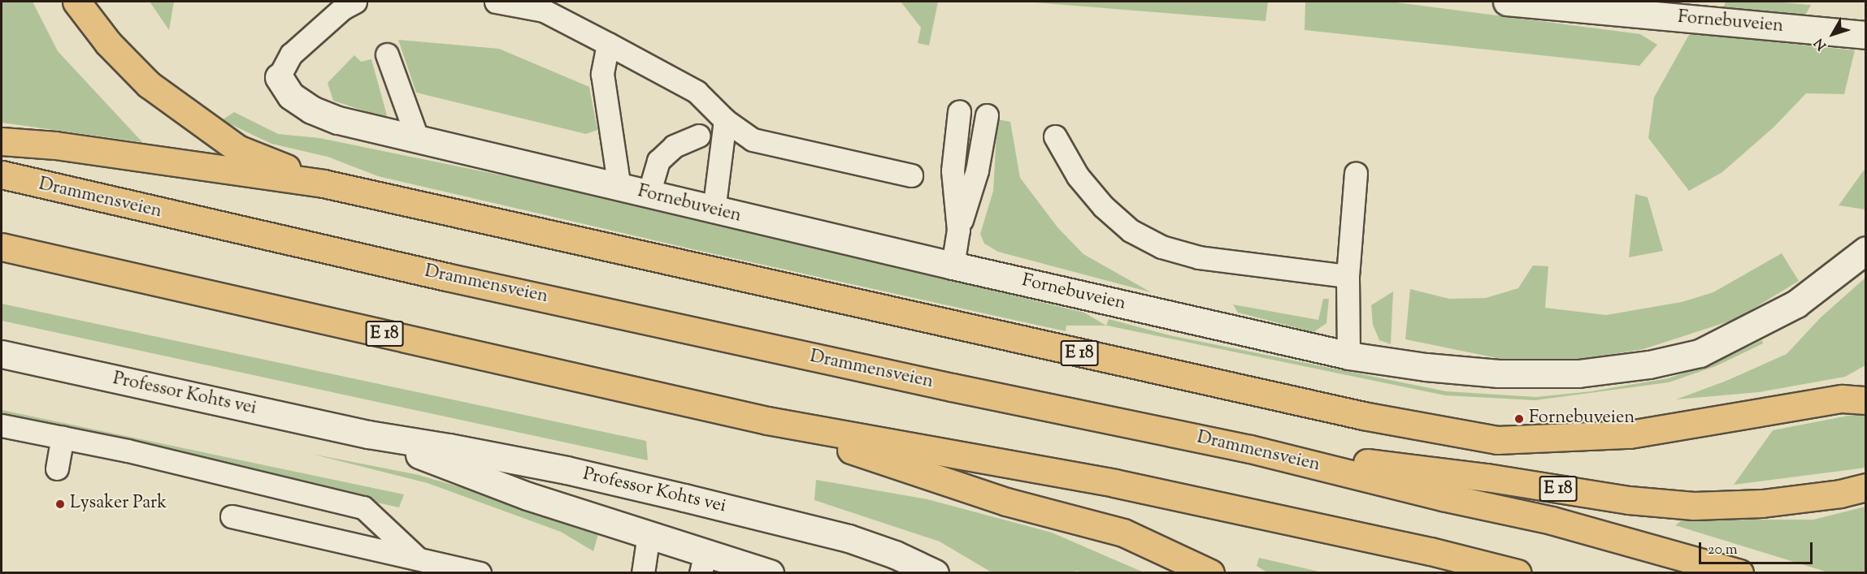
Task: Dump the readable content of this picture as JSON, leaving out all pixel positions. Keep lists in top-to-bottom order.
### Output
{
  "streets": {
    "highway": ["Drammensveien", "E 18"],
    "street": ["Fornebuveien", "Professor Kohts vei"]
  },
  "crossings": [
    ["Drammensveien", "E 18"]
  ],
  "places": ["Fornebuveien", "Lysaker Park"],
  "scale_bar": "20 m",
  "north": "bottom left"
}
